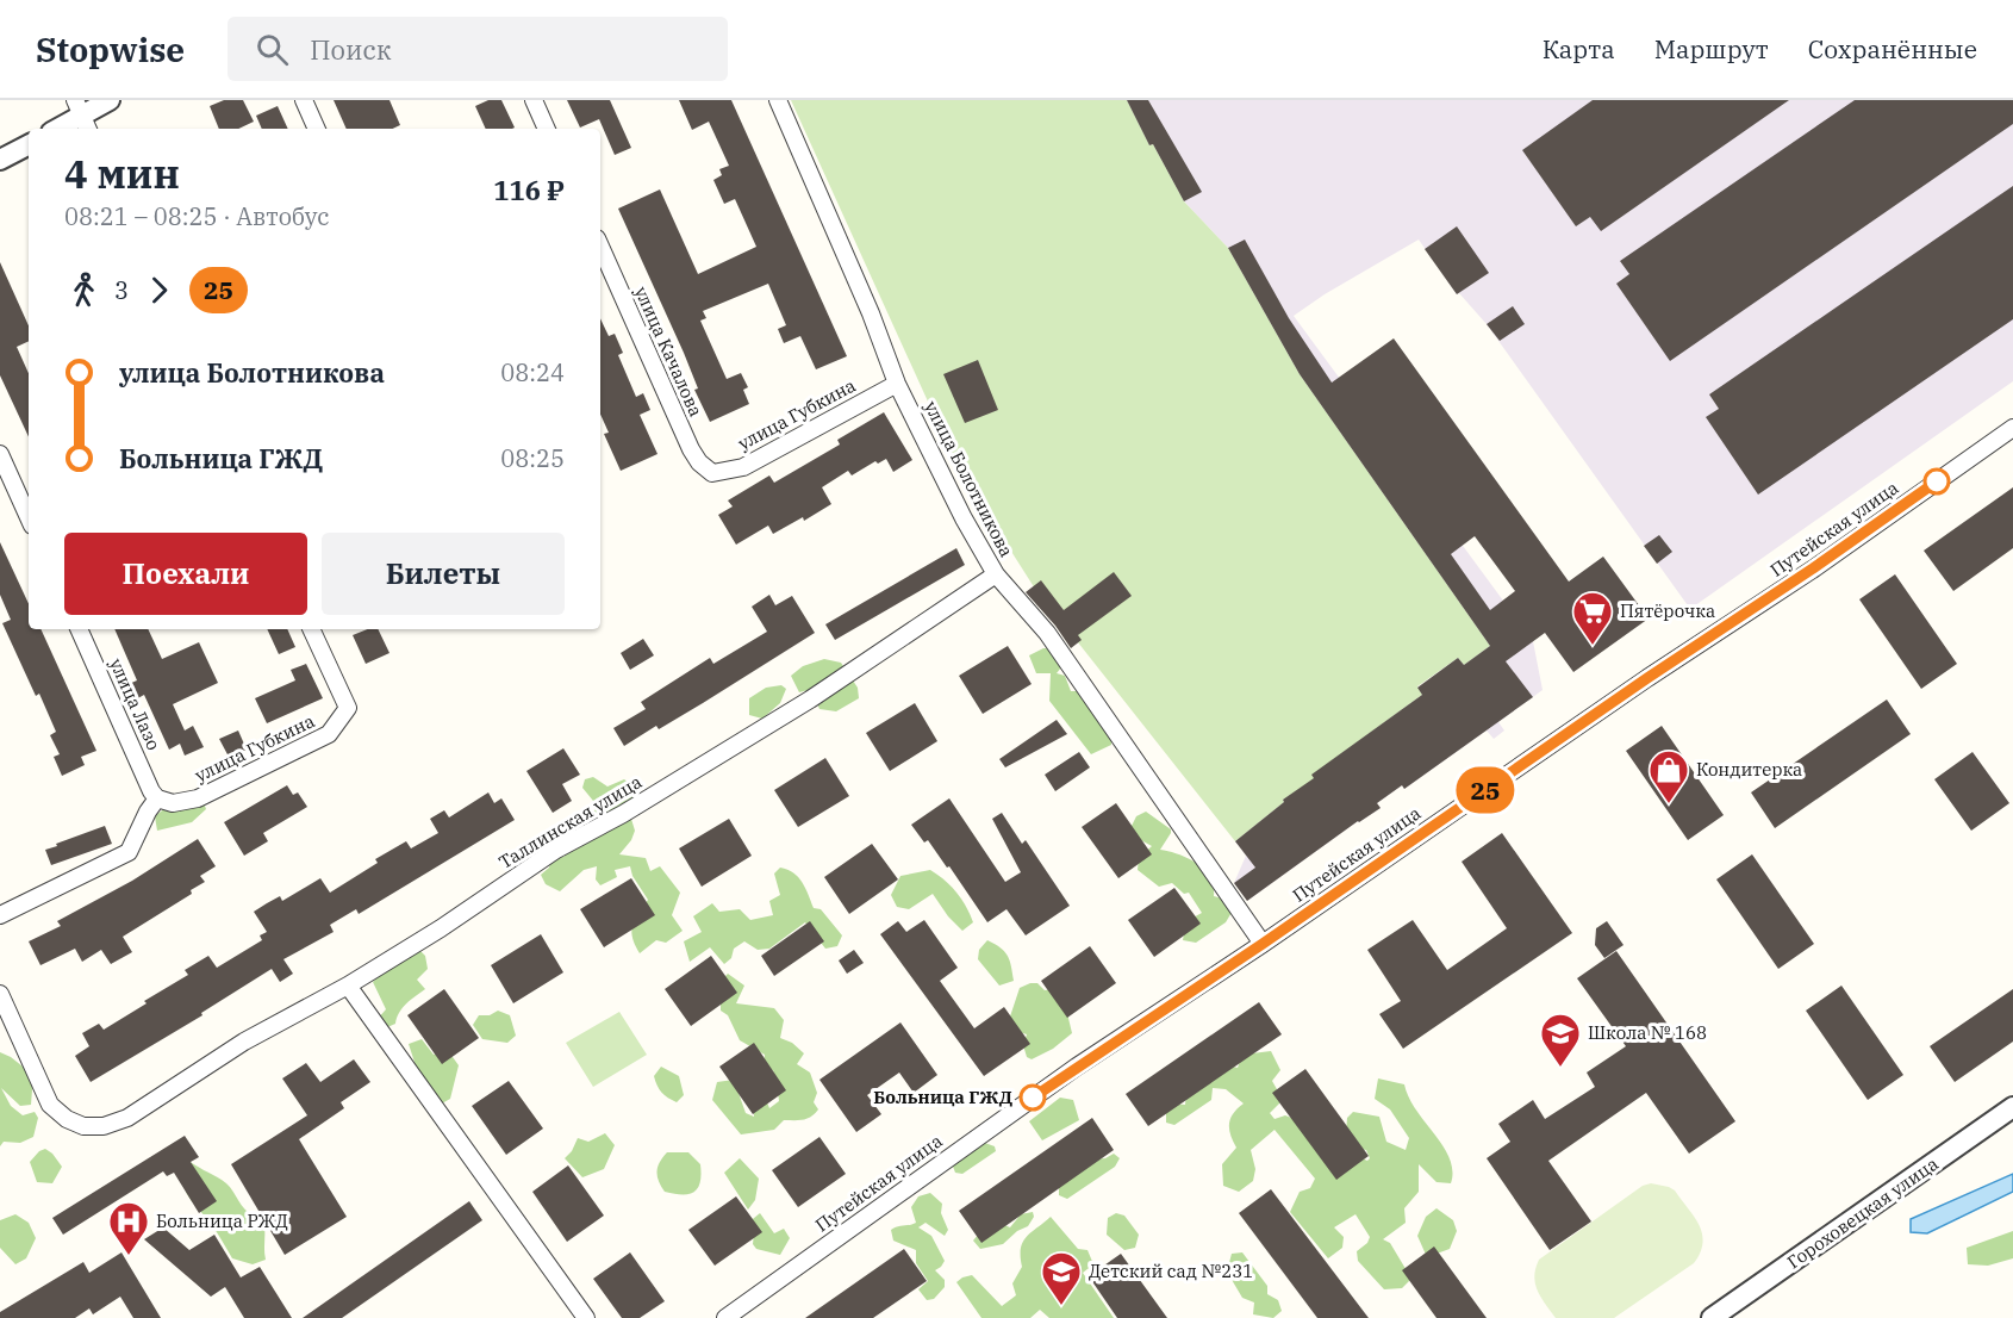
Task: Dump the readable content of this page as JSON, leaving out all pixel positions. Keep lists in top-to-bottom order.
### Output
{
  "streets": {
    "street": [
      "улица Качалова",
      "улица Губкина",
      "улица Болотникова",
      "Путейская улица",
      "улица Лазо",
      "Таллинская улица",
      "Гороховецкая улица"
    ]
  },
  "crossings": [
    ["улица Качалова", "улица Губкина"],
    ["улица Губкина", "улица Болотникова"],
    ["улица Губкина", "улица Лазо"],
    ["улица Болотникова", "Путейская улица"],
    ["улица Болотникова", "Таллинская улица"]
  ],
  "places": {
    "supermarket": ["Пятёрочка"],
    "shop": ["Кондитерка"],
    "school or university": ["Школа № 168", "Детский сад №231"],
    "other": ["Больница ГЖД"],
    "hospital": ["Больница РЖД"]
  },
  "lines": ["bus line 25"],
  "page": {
    "header": "Stopwise",
    "search": "Поиск",
    "nav": ["Карта", "Маршрут", "Сохранённые"],
    "on_map": "25",
    "heading": ["4 мин", "08:21 – 08:25 · Автобус", "116 ₽"],
    "legs": ["3", "25"],
    "list": [
      {
        "name": "улица Болотникова",
        "value": "08:24"
      },
      {
        "name": "Больница ГЖД",
        "value": "08:25"
      }
    ],
    "buttons": ["Поехали", "Билеты"]
  }
}
